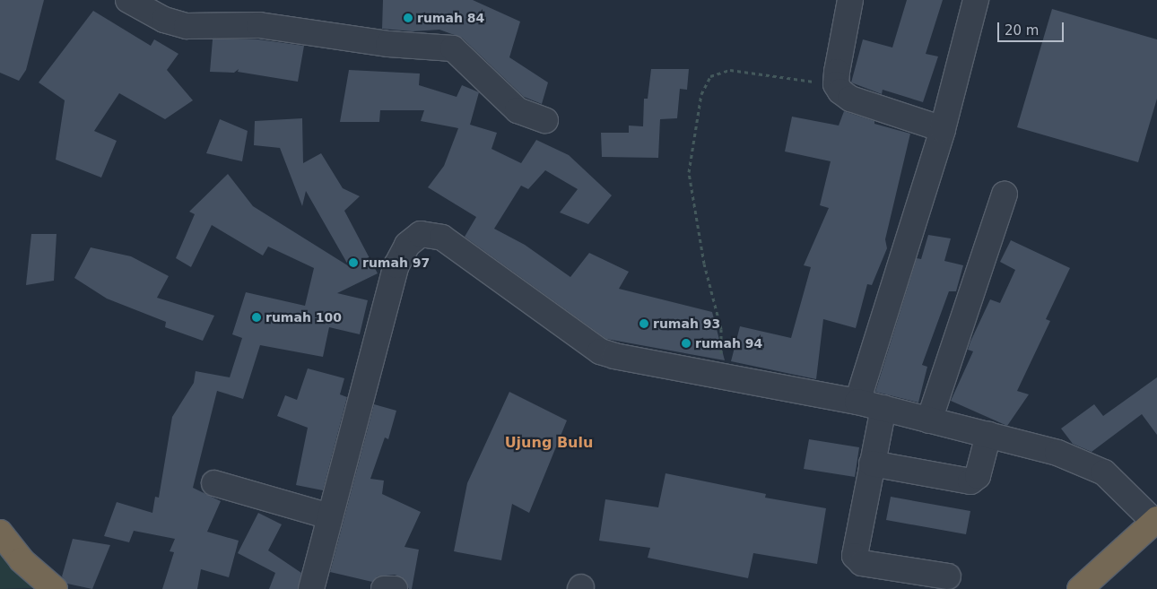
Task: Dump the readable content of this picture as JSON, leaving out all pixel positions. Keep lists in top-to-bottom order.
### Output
{
  "districts": ["Ujung Bulu"],
  "places": [
    "rumah 84",
    "rumah 97",
    "rumah 100",
    "rumah 93",
    "rumah 94"
  ],
  "scale_bar": "20 m"
}
